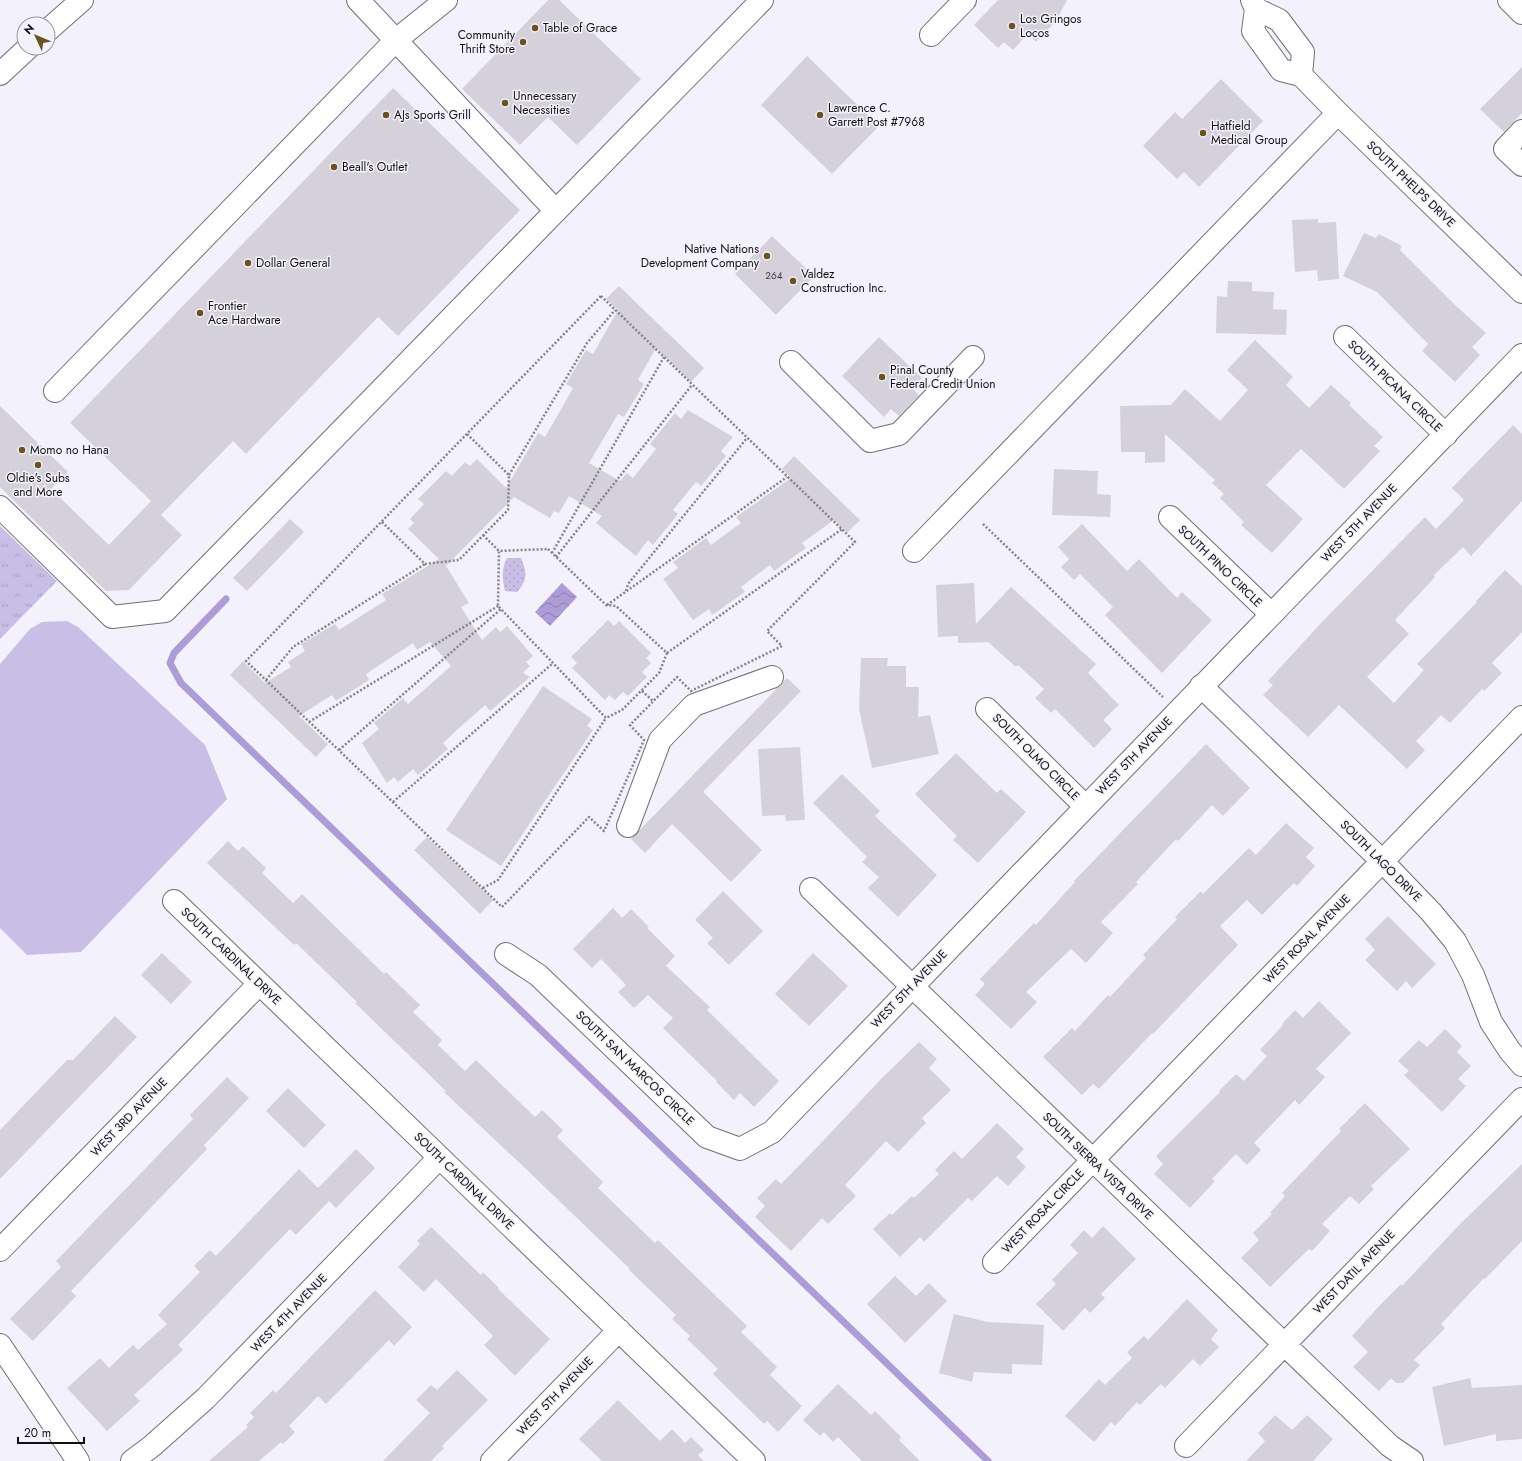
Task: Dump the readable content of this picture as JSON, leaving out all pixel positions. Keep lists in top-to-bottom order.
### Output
{
  "streets": {
    "street": [
      "SOUTH PHELPS DRIVE",
      "SOUTH PICANA CIRCLE",
      "WEST 5TH AVENUE",
      "SOUTH PINO CIRCLE",
      "SOUTH OLMO CIRCLE",
      "SOUTH LAGO DRIVE",
      "WEST ROSAL AVENUE",
      "SOUTH CARDINAL DRIVE",
      "SOUTH SAN MARCOS CIRCLE",
      "WEST 3RD AVENUE",
      "SOUTH SIERRA VISTA DRIVE",
      "WEST ROSAL CIRCLE",
      "WEST DATIL AVENUE",
      "WEST 4TH AVENUE"
    ]
  },
  "crossings": [
    ["SOUTH PICANA CIRCLE", "WEST 5TH AVENUE"],
    ["WEST 5TH AVENUE", "SOUTH PINO CIRCLE"],
    ["WEST 5TH AVENUE", "SOUTH OLMO CIRCLE"],
    ["WEST 5TH AVENUE", "SOUTH LAGO DRIVE"],
    ["WEST 5TH AVENUE", "SOUTH CARDINAL DRIVE"],
    ["WEST 5TH AVENUE", "SOUTH SAN MARCOS CIRCLE"],
    ["WEST 5TH AVENUE", "SOUTH SIERRA VISTA DRIVE"],
    ["SOUTH LAGO DRIVE", "WEST ROSAL AVENUE"],
    ["WEST ROSAL AVENUE", "SOUTH SIERRA VISTA DRIVE"],
    ["WEST ROSAL AVENUE", "WEST ROSAL CIRCLE"],
    ["SOUTH CARDINAL DRIVE", "WEST 3RD AVENUE"],
    ["SOUTH CARDINAL DRIVE", "WEST 4TH AVENUE"],
    ["SOUTH SIERRA VISTA DRIVE", "WEST ROSAL CIRCLE"],
    ["SOUTH SIERRA VISTA DRIVE", "WEST DATIL AVENUE"]
  ],
  "places": [
    "Los Gringos Locos",
    "Table of Grace",
    "Community Thrift Store",
    "Unnecessary Necessities",
    "AJs Sports Grill",
    "Lawrence C. Garrett Post #7968",
    "Hatfield Medical Group",
    "Beall's Outlet",
    "Native Nations Development Company",
    "Dollar General",
    "Valdez Construction Inc.",
    "Frontier Ace Hardware",
    "Pinal County Federal Credit Union",
    "Momo no Hana",
    "Oldie's Subs and More"
  ],
  "house_numbers": ["264"],
  "scale_bar": "20 m",
  "north": "top left"
}
